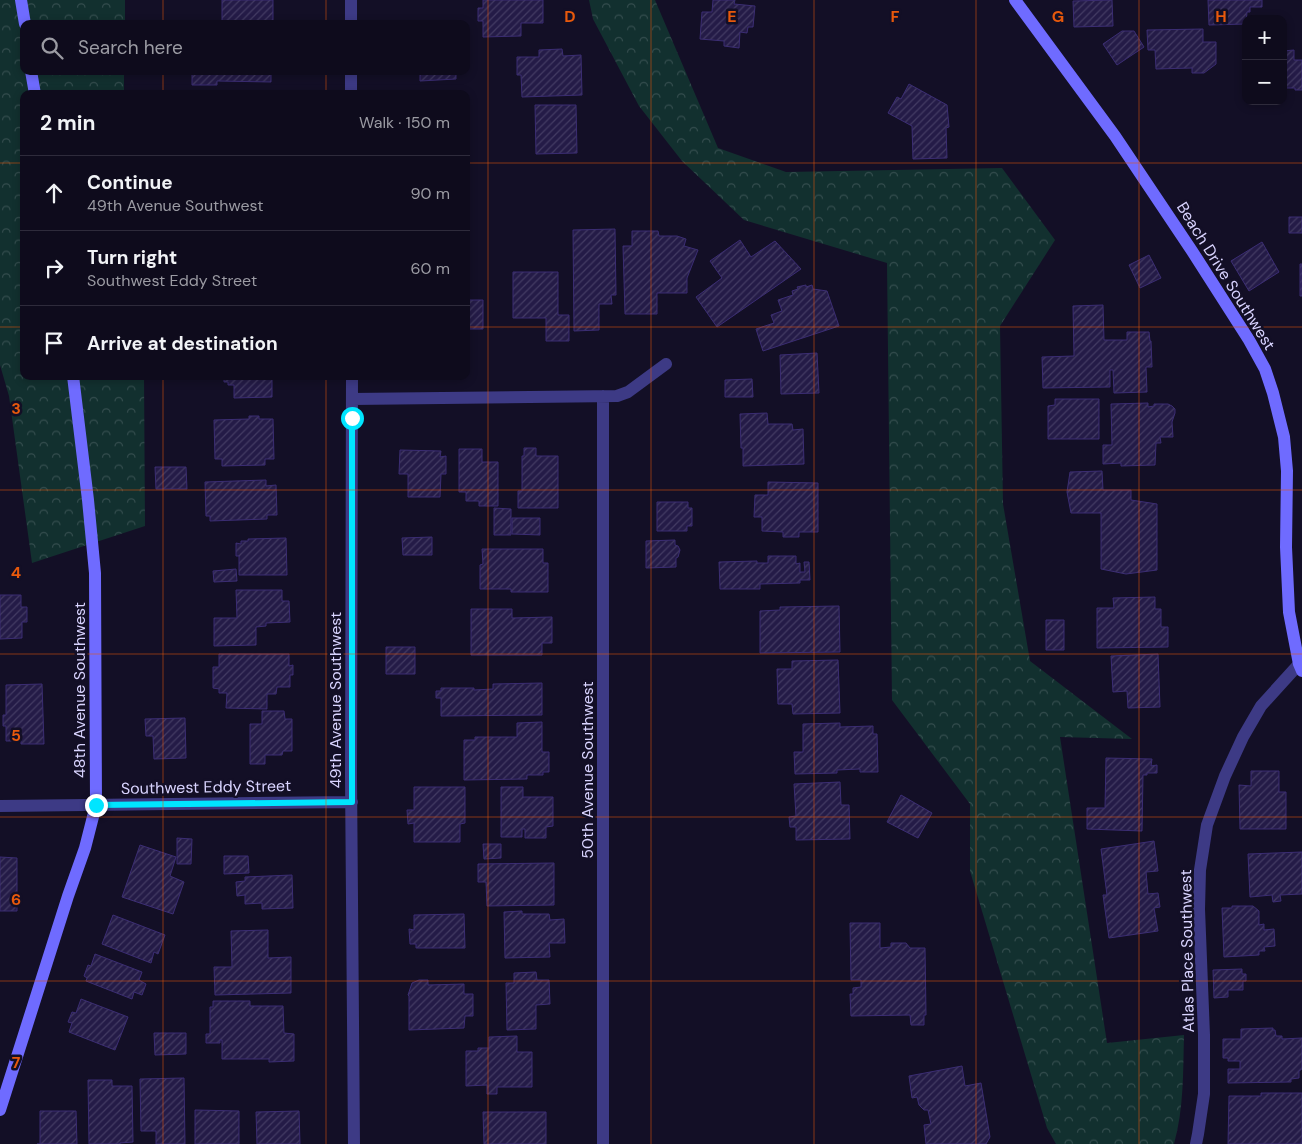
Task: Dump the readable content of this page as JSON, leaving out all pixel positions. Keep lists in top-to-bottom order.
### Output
{
  "streets": {
    "street": [
      "Beach Drive Southwest",
      "48th Avenue Southwest",
      "49th Avenue Southwest",
      "50th Avenue Southwest",
      "Southwest Eddy Street",
      "Atlas Place Southwest"
    ]
  },
  "crossings": [
    ["Beach Drive Southwest", "Atlas Place Southwest"],
    ["48th Avenue Southwest", "Southwest Eddy Street"],
    ["49th Avenue Southwest", "Southwest Eddy Street"]
  ],
  "page": {
    "map_buttons": ["+", "−"],
    "search": "Search here",
    "heading": ["2 min", "Walk · 150 m"],
    "list": [
      ["Continue", "49th Avenue Southwest", "90 m"],
      ["Turn right", "Southwest Eddy Street", "60 m"],
      "Arrive at destination"
    ]
  },
  "grid": {
    "columns": [
      "D",
      "E",
      "F",
      "G",
      "H"
    ],
    "rows": [
      "3",
      "4",
      "5",
      "6",
      "7"
    ]
  }
}
